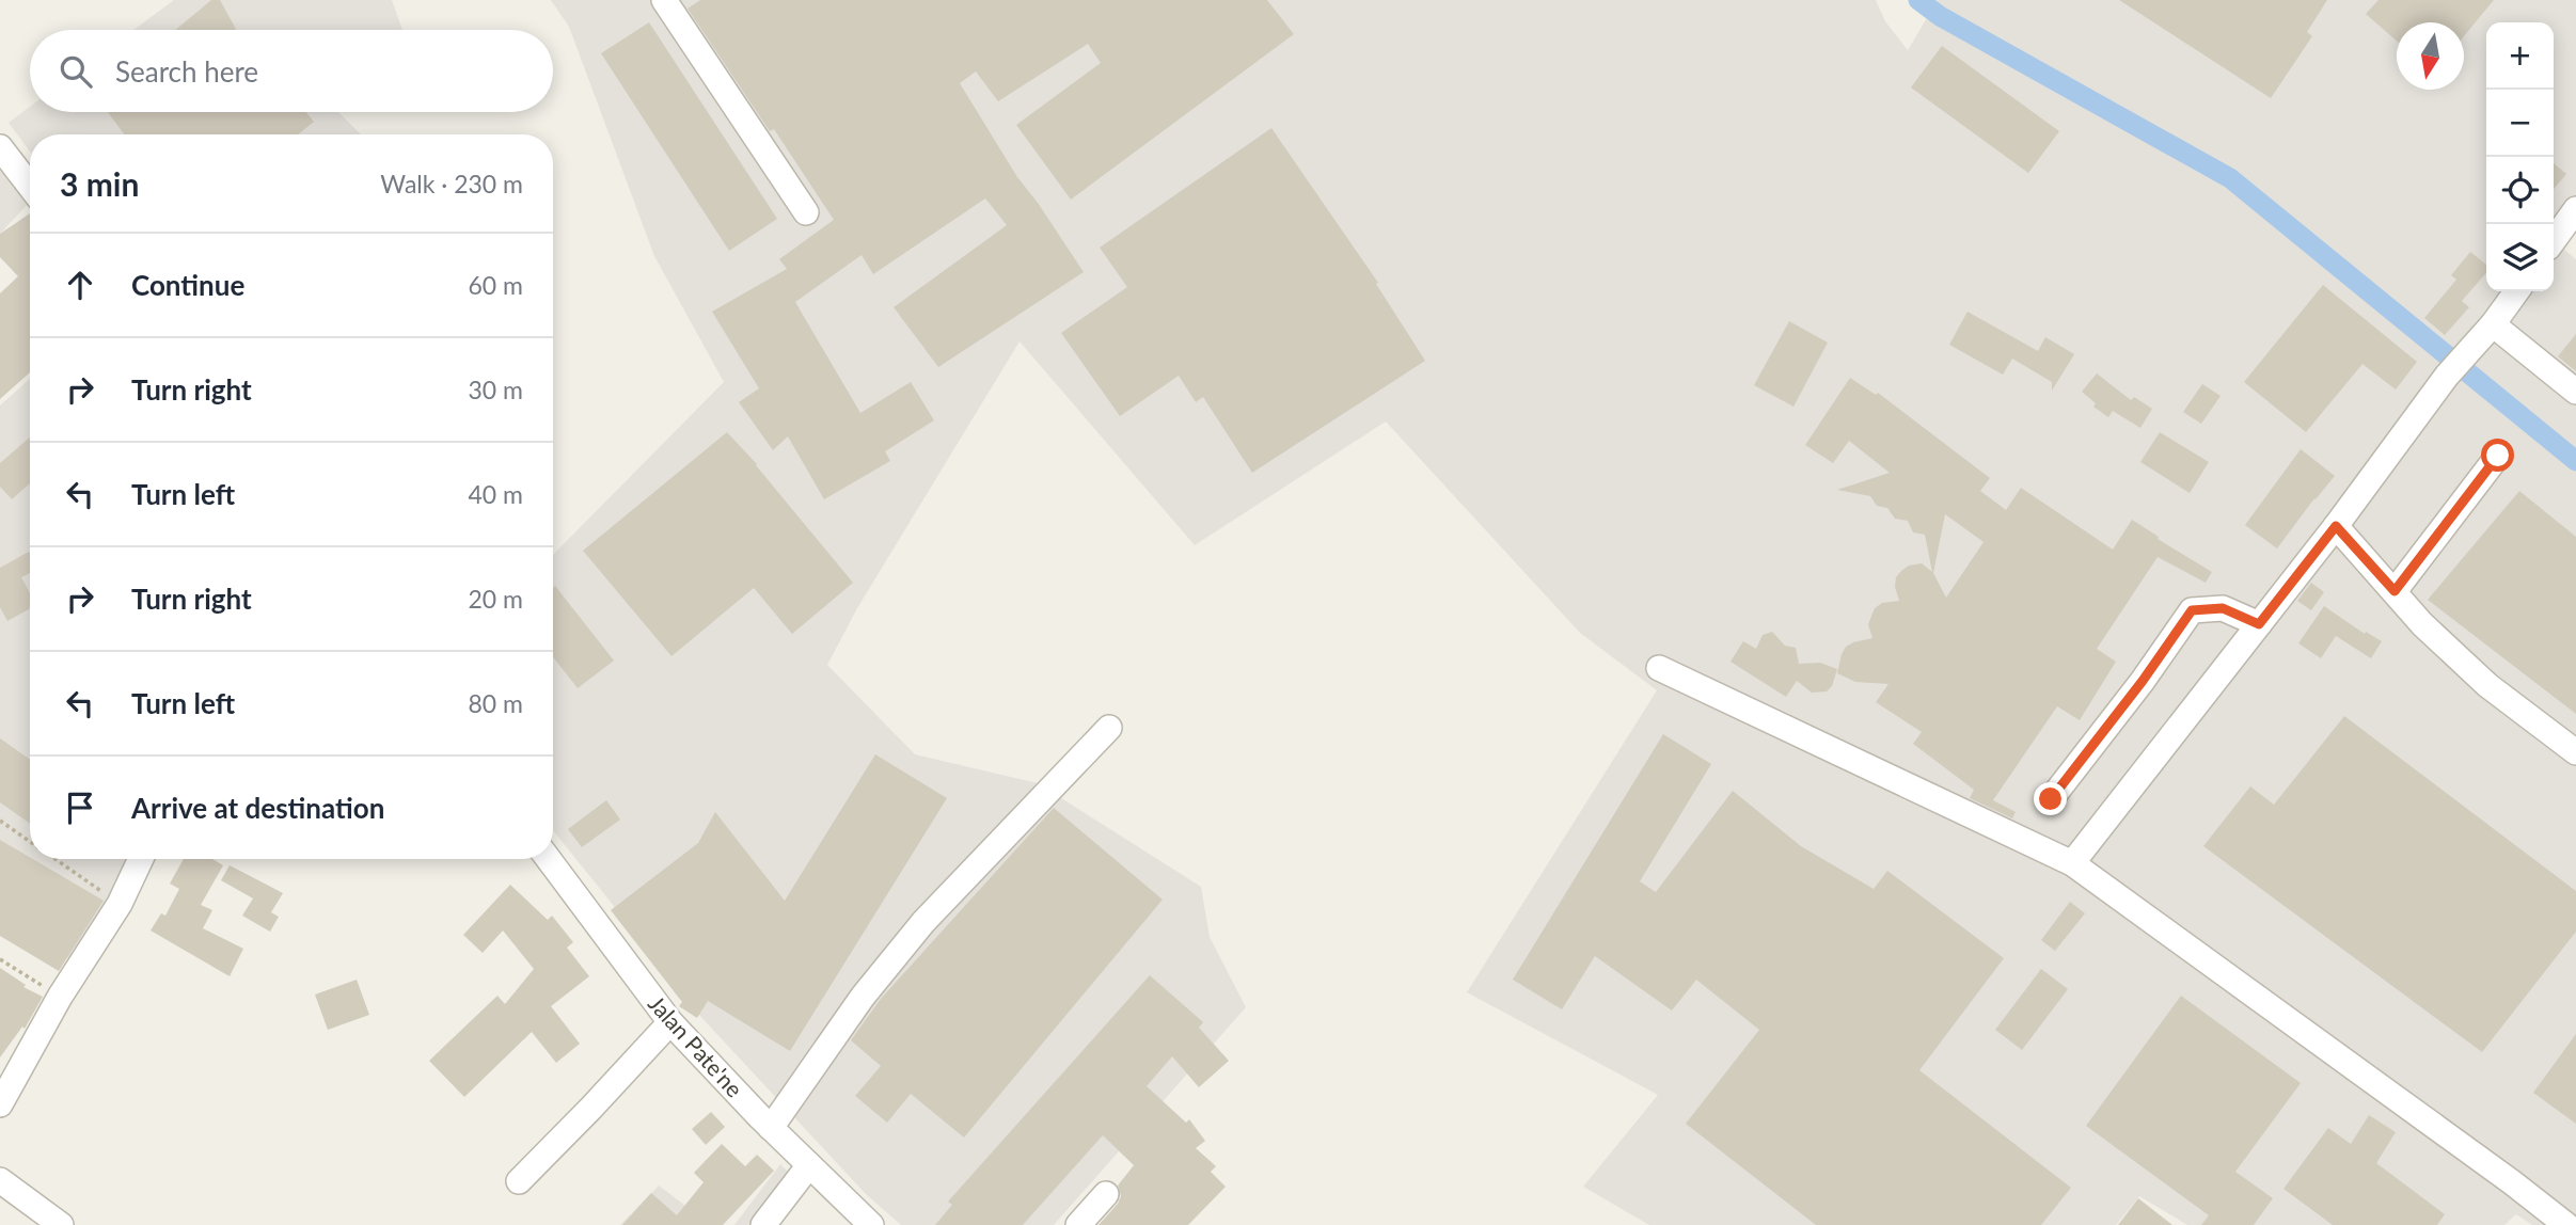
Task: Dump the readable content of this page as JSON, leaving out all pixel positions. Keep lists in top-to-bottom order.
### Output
{
  "streets": {
    "street": ["Jalan Pate'ne"]
  },
  "north": "bottom",
  "page": {
    "map_buttons": ["+", "−"],
    "search": "Search here",
    "heading": ["3 min", "Walk · 230 m"],
    "list": [
      ["Continue", "60 m"],
      ["Turn right", "30 m"],
      ["Turn left", "40 m"],
      ["Turn right", "20 m"],
      ["Turn left", "80 m"],
      "Arrive at destination"
    ]
  }
}
